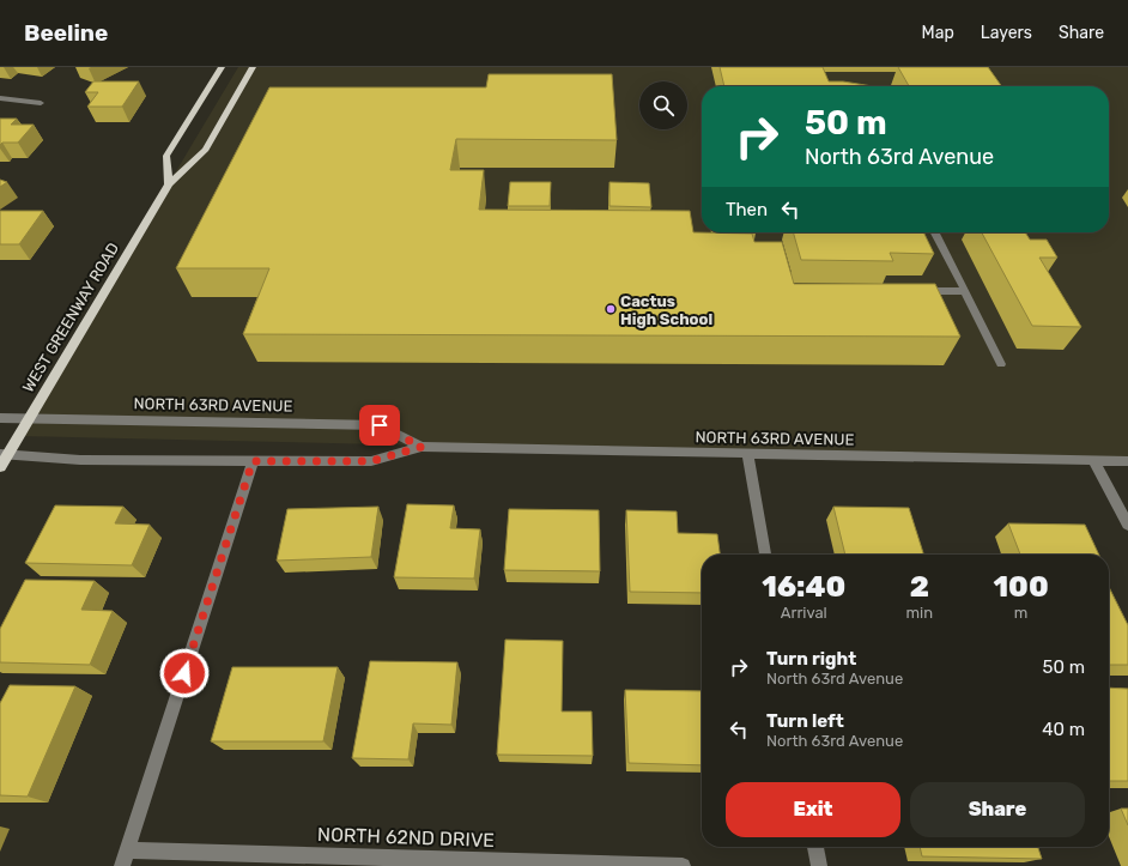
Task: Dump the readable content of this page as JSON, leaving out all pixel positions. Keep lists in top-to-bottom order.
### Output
{
  "streets": {
    "main road": ["WEST GREENWAY ROAD"],
    "street": ["NORTH 63RD AVENUE", "NORTH 62ND DRIVE"]
  },
  "crossings": [
    ["WEST GREENWAY ROAD", "NORTH 63RD AVENUE"]
  ],
  "places": ["Cactus High School"],
  "page": {
    "header": "Beeline",
    "nav": ["Map", "Layers", "Share"],
    "turn": ["50 m", "North 63rd Avenue"],
    "then": "Then",
    "eta": [
      "16:40",
      "Arrival",
      "2",
      "min",
      "100",
      "m"
    ],
    "list": [
      {
        "name": "Turn right",
        "note": "North 63rd Avenue",
        "value": "50 m"
      },
      {
        "name": "Turn left",
        "note": "North 63rd Avenue",
        "value": "40 m"
      }
    ],
    "buttons": ["Exit", "Share"]
  }
}
